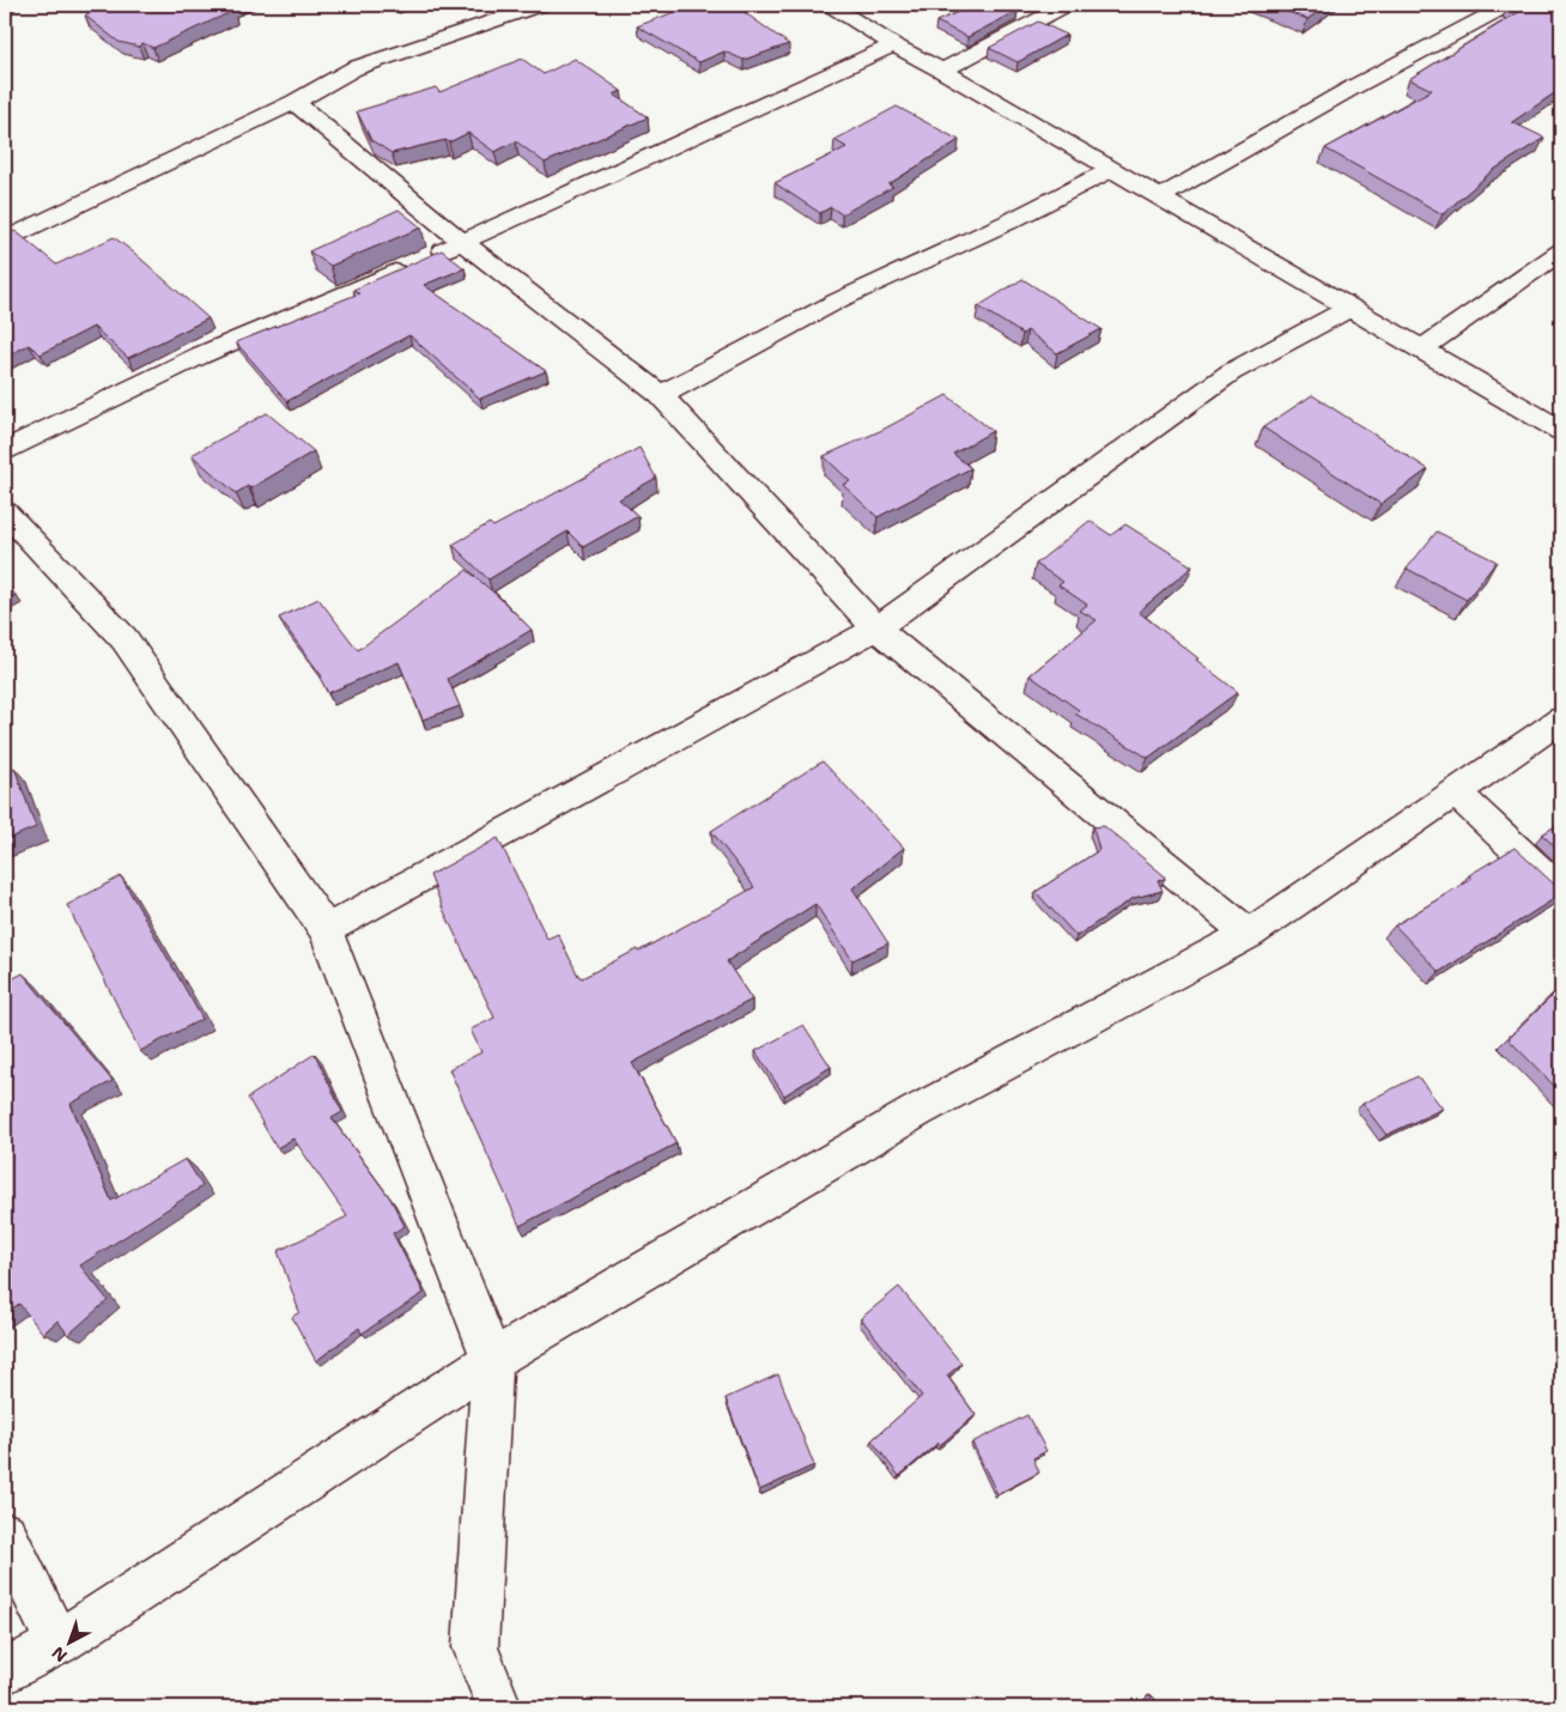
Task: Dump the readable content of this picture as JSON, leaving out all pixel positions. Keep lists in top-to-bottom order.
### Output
{
  "north": "bottom left"
}
